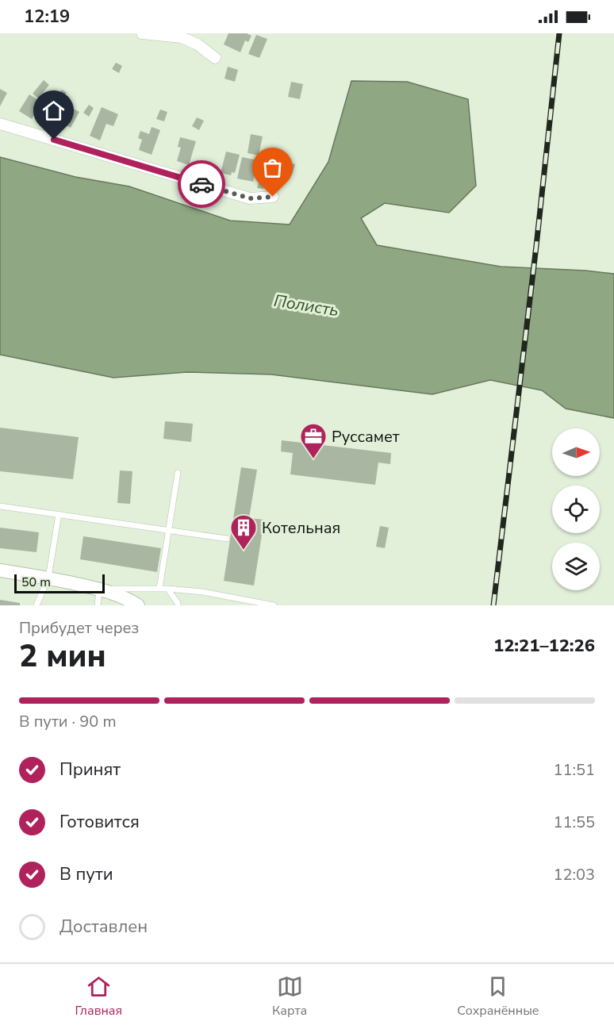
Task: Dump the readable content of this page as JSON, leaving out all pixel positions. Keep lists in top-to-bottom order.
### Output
{
  "water": ["Полисть"],
  "places": {
    "office": ["Руссамет"],
    "building": ["Котельная"]
  },
  "scale_bar": "50 m",
  "north": "right",
  "page": {
    "status": "12:19",
    "scale": "50 m",
    "heading": ["2 мин", "Прибудет через", "12:21–12:26"],
    "bar": "В пути · 90 m",
    "list": [
      ["Принят", "11:51"],
      ["Готовится", "11:55"],
      ["В пути", "12:03"],
      "Доставлен"
    ],
    "tabs": ["Главная", "Карта", "Сохранённые"]
  }
}
